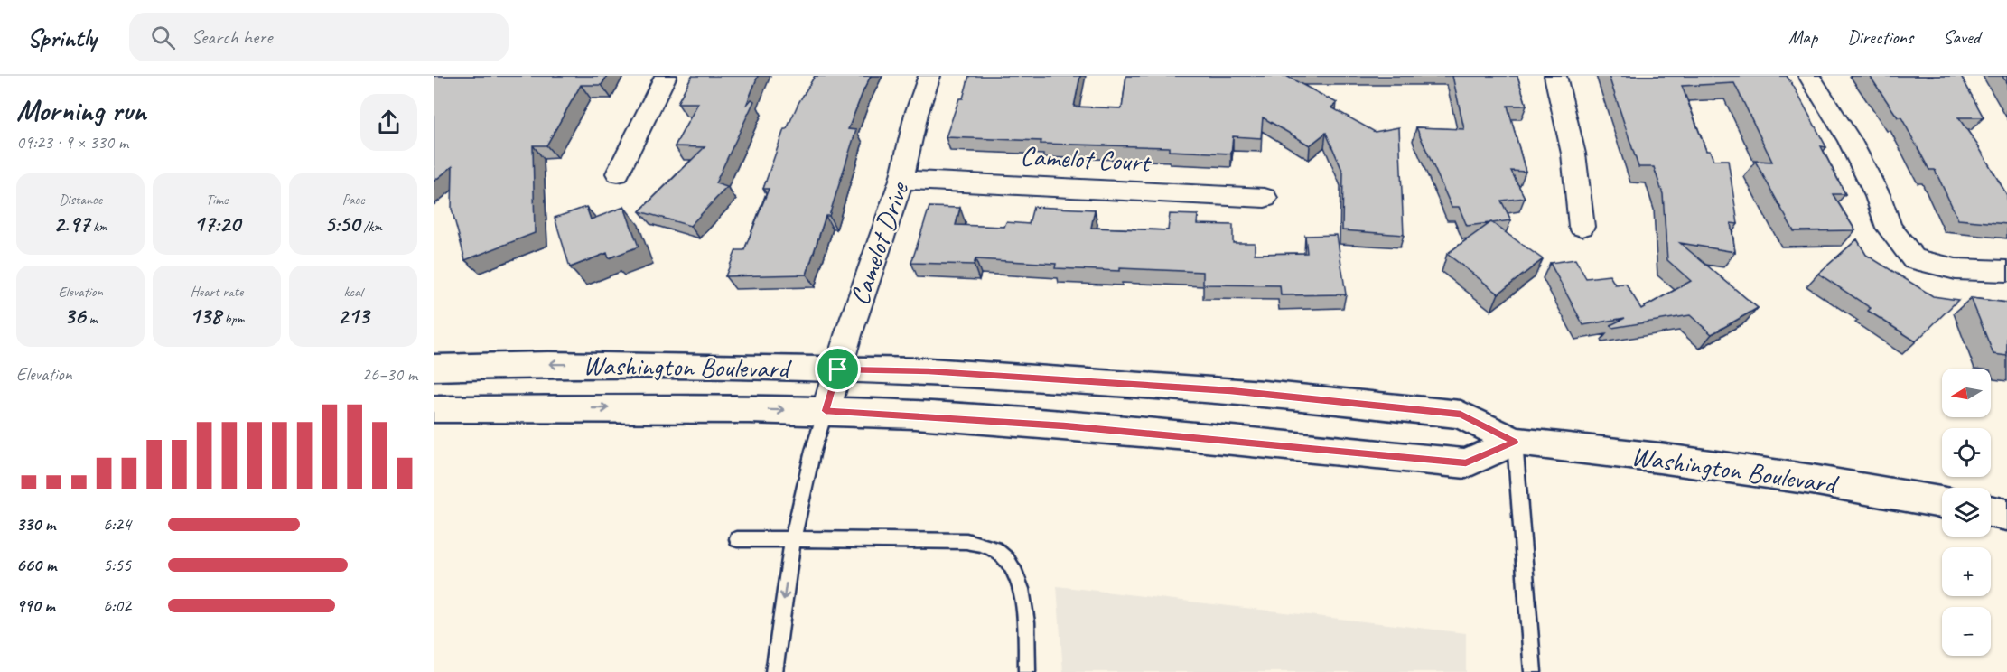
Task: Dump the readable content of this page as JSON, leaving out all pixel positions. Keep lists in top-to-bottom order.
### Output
{
  "streets": {
    "main road": ["Washington Boulevard"],
    "street": ["Camelot Court", "Camelot Drive"]
  },
  "crossings": [
    ["Camelot Court", "Camelot Drive"],
    ["Camelot Drive", "Washington Boulevard"]
  ],
  "north": "left",
  "page": {
    "header": "Sprintly",
    "search": "Search here",
    "nav": ["Map", "Directions", "Saved"],
    "heading": ["Morning run", "09:23 · 9 × 330 m"],
    "stats": [
      ["Distance", "2.97 km"],
      ["Time", "17:20"],
      ["Pace", "5:50 /km"],
      ["Elevation", "36 m"],
      ["Heart rate", "138 bpm"],
      ["kcal", "213"]
    ],
    "chart": ["Elevation", "26–30 m"],
    "map_buttons": ["+", "−"],
    "list": [
      {
        "name": "330 m",
        "note": "6:24"
      },
      {
        "name": "660 m",
        "note": "5:55"
      },
      {
        "name": "990 m",
        "note": "6:02"
      }
    ]
  }
}
